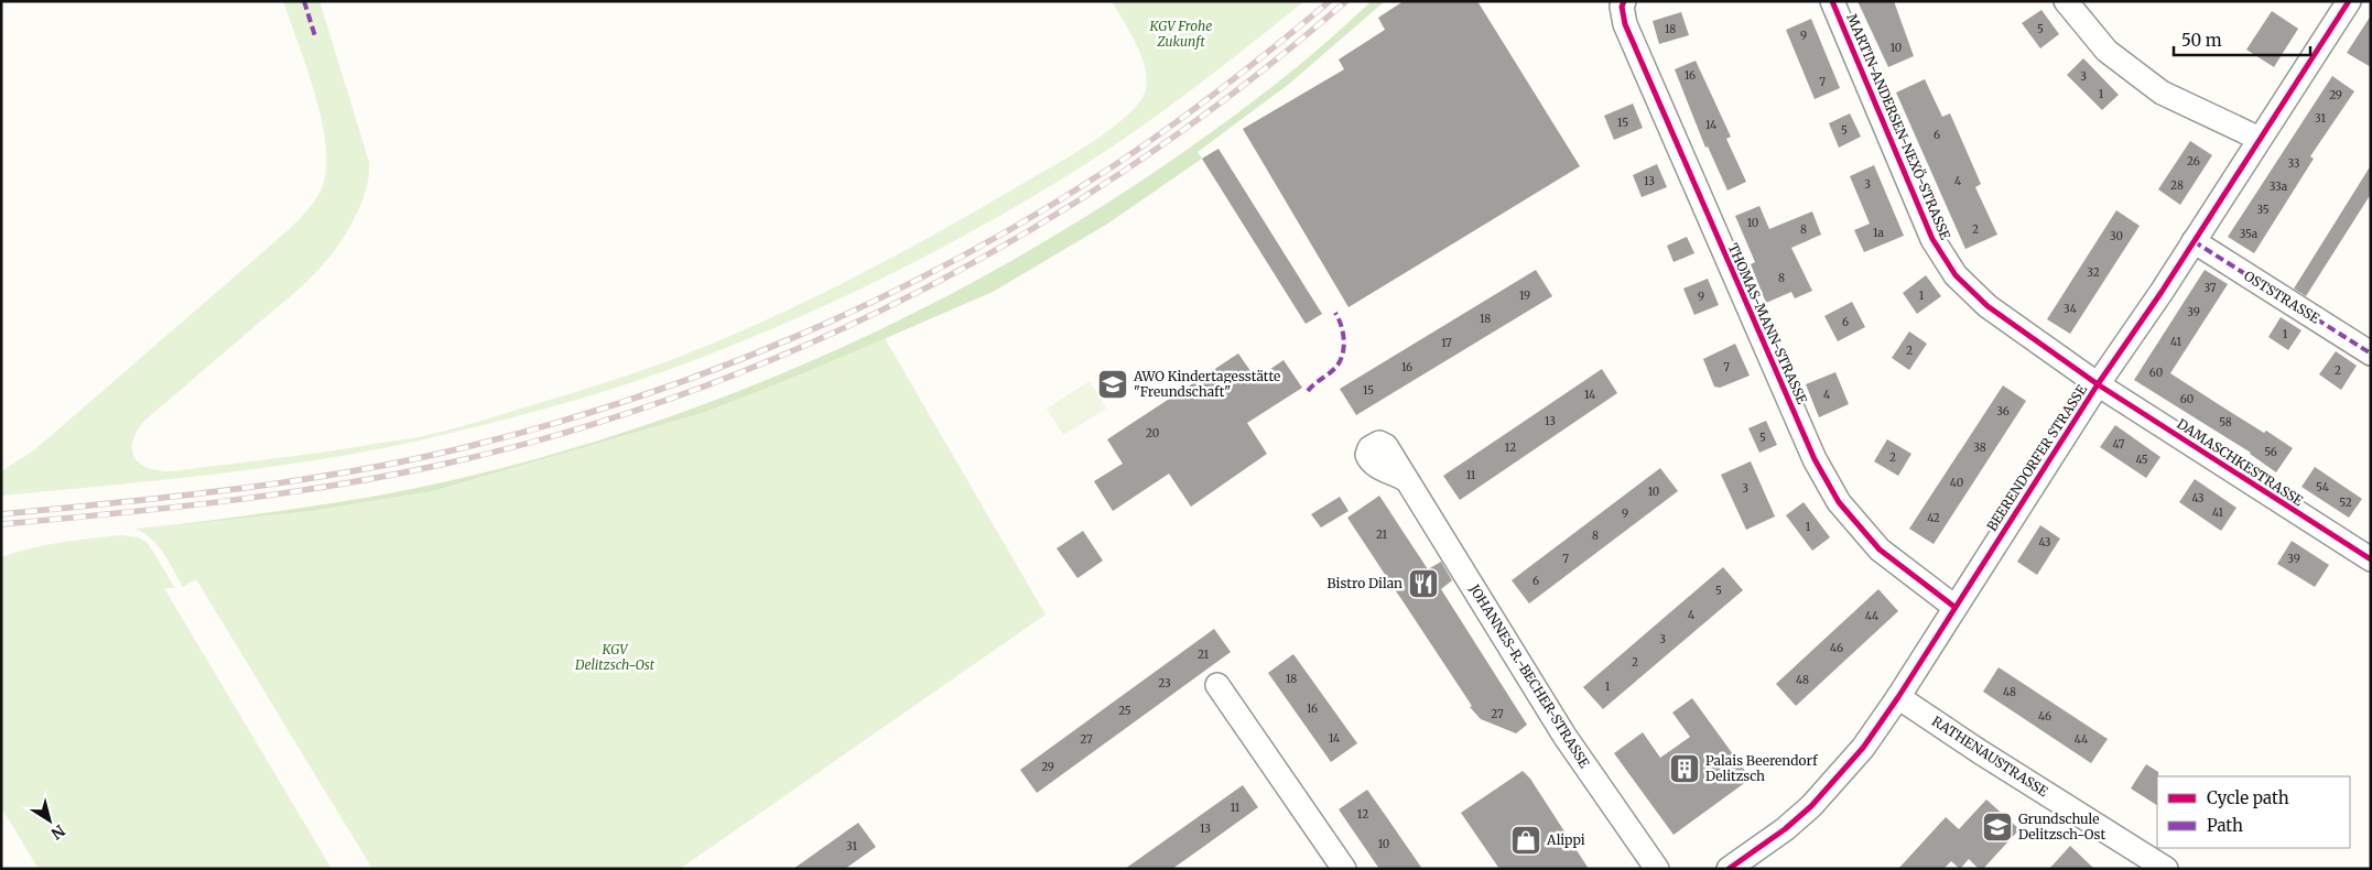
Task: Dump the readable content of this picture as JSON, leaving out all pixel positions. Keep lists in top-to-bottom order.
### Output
{
  "streets": {
    "street": [
      "MARTIN-ANDERSEN-NEXÖ-STRASSE",
      "OSTSTRASSE",
      "THOMAS-MANN-STRASSE",
      "BEERENDORFER STRASSE",
      "DAMASCHKESTRASSE",
      "JOHANNES-R.-BECHER-STRASSE",
      "RATHENAUSTRASSE"
    ]
  },
  "crossings": [
    ["MARTIN-ANDERSEN-NEXÖ-STRASSE", "BEERENDORFER STRASSE"],
    ["MARTIN-ANDERSEN-NEXÖ-STRASSE", "DAMASCHKESTRASSE"],
    ["OSTSTRASSE", "BEERENDORFER STRASSE"],
    ["THOMAS-MANN-STRASSE", "BEERENDORFER STRASSE"],
    ["BEERENDORFER STRASSE", "DAMASCHKESTRASSE"],
    ["BEERENDORFER STRASSE", "RATHENAUSTRASSE"]
  ],
  "parks": ["KGV Frohe Zukunft", "KGV Delitzsch-Ost"],
  "places": {
    "school or university": ["AWO Kindertagesstätte \"Freundschaft\"", "Grundschule Delitzsch-Ost"],
    "restaurant": ["Bistro Dilan"],
    "building": ["Palais Beerendorf Delitzsch"],
    "shop": ["Alippi"]
  },
  "house_numbers": [
    "18",
    "5",
    "9",
    "10",
    "16",
    "3",
    "7",
    "1",
    "29",
    "31",
    "15",
    "14",
    "5",
    "6",
    "26",
    "33",
    "13",
    "4",
    "3",
    "28",
    "33a",
    "35",
    "10",
    "8",
    "2",
    "1a",
    "35a",
    "30",
    "32",
    "8",
    "37",
    "19",
    "1",
    "9",
    "34",
    "39",
    "18",
    "6",
    "1",
    "41",
    "17",
    "2",
    "16",
    "7",
    "2",
    "60",
    "15",
    "14",
    "4",
    "60",
    "36",
    "13",
    "58",
    "20",
    "5",
    "47",
    "12",
    "38",
    "56",
    "2",
    "45",
    "11",
    "40",
    "54",
    "3",
    "10",
    "43",
    "52",
    "41",
    "9",
    "42",
    "1",
    "21",
    "8",
    "43",
    "7",
    "39",
    "6",
    "5",
    "4",
    "44",
    "3",
    "46",
    "21",
    "2",
    "18",
    "48",
    "23",
    "1",
    "48",
    "16",
    "25",
    "27",
    "46",
    "14",
    "27",
    "44",
    "29",
    "11",
    "12",
    "13",
    "10",
    "31"
  ],
  "legend": ["Cycle path", "Path"],
  "scale_bar": "50 m",
  "north": "bottom right"
}
